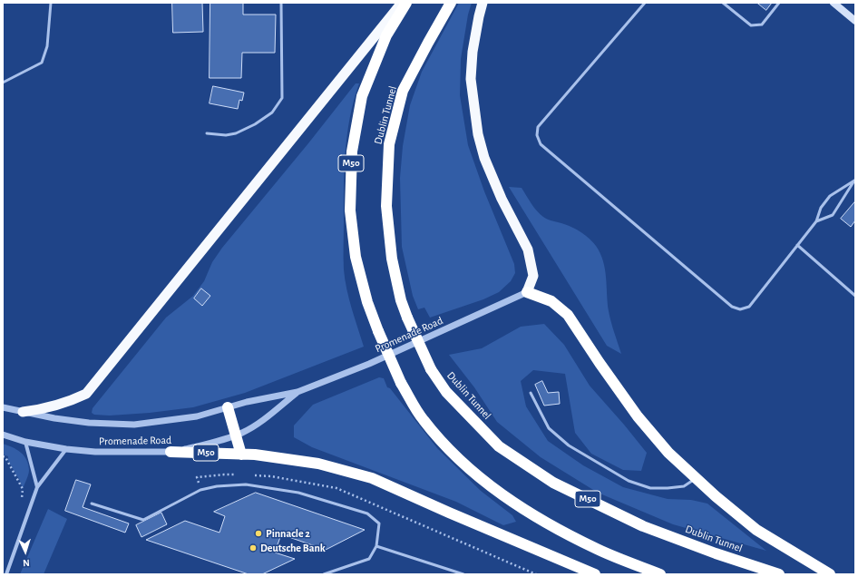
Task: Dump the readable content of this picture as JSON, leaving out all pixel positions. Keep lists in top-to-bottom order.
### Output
{
  "streets": {
    "highway": ["Dublin Tunnel", "M50"],
    "street": ["Promenade Road"]
  },
  "crossings": [
    ["M50", "Promenade Road"]
  ],
  "places": ["Pinnacle 2", "Deutsche Bank"],
  "north": "bottom"
}
